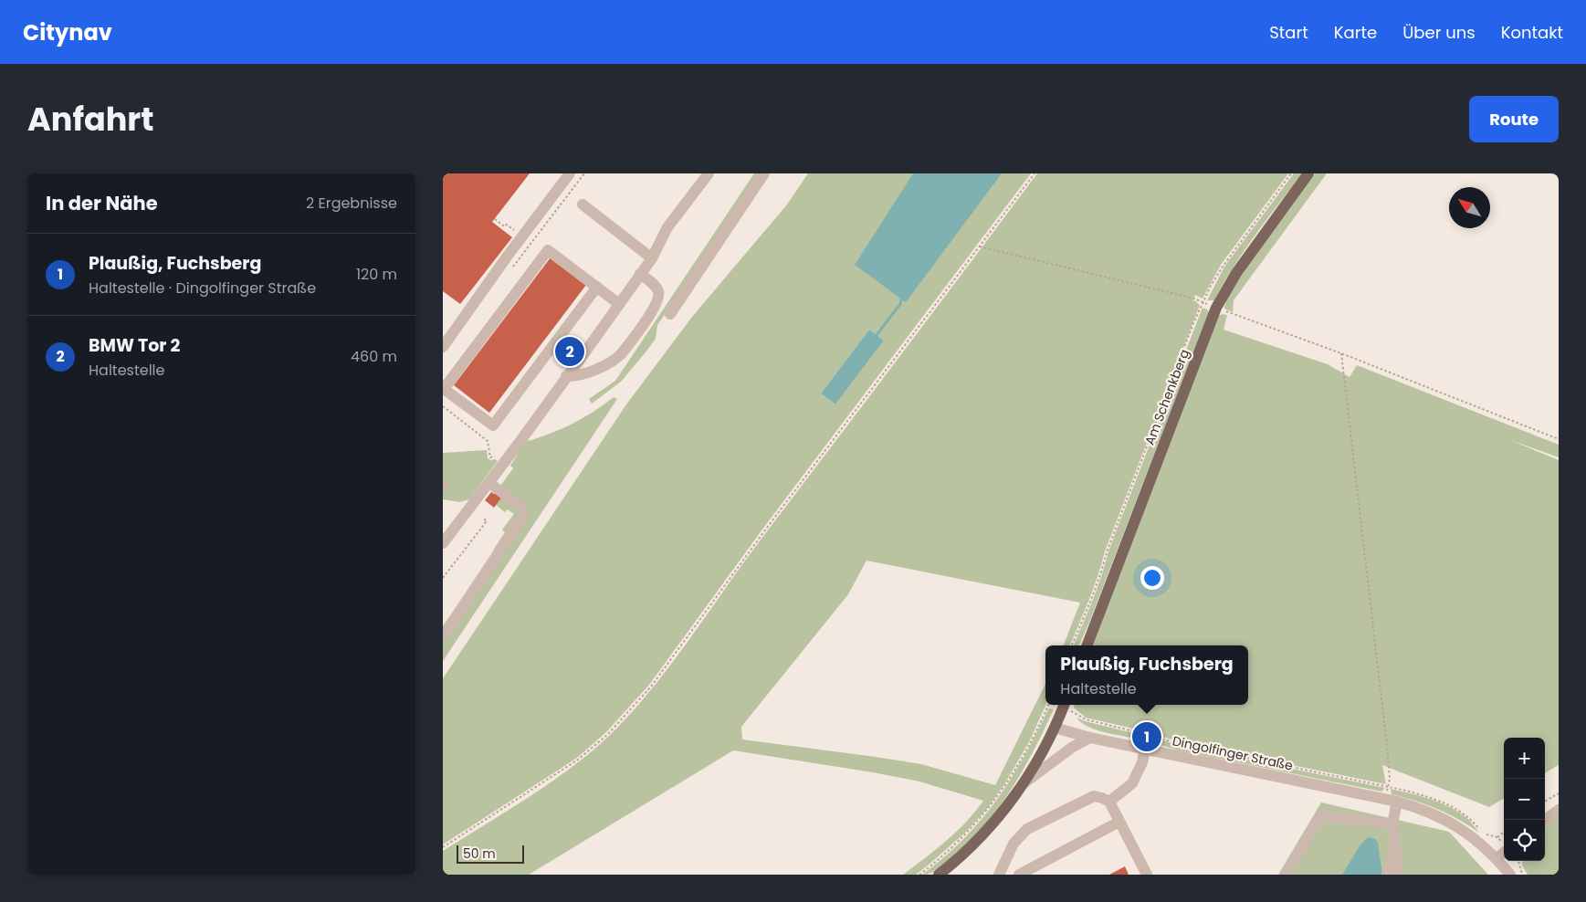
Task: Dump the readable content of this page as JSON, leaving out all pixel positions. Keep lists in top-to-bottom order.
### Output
{
  "streets": {
    "main road": ["Am Schenkberg"],
    "street": ["Dingolfinger Straße"]
  },
  "scale_bar": "50 m",
  "north": "top left",
  "page": {
    "header": "Citynav",
    "nav": [
      "Start",
      "Karte",
      "Über uns",
      "Kontakt"
    ],
    "title": "Anfahrt",
    "buttons": "Route",
    "heading": ["In der Nähe", "2 Ergebnisse"],
    "list": [
      {
        "mark": "1",
        "name": "Plaußig, Fuchsberg",
        "note": "Haltestelle · Dingolfinger Straße",
        "value": "120 m"
      },
      {
        "mark": "2",
        "name": "BMW Tor 2",
        "note": "Haltestelle",
        "value": "460 m"
      }
    ],
    "pins": ["2", "1"],
    "popup": ["Plaußig, Fuchsberg", "Haltestelle"],
    "map_buttons": ["+", "−"],
    "scale": "50 m"
  }
}
